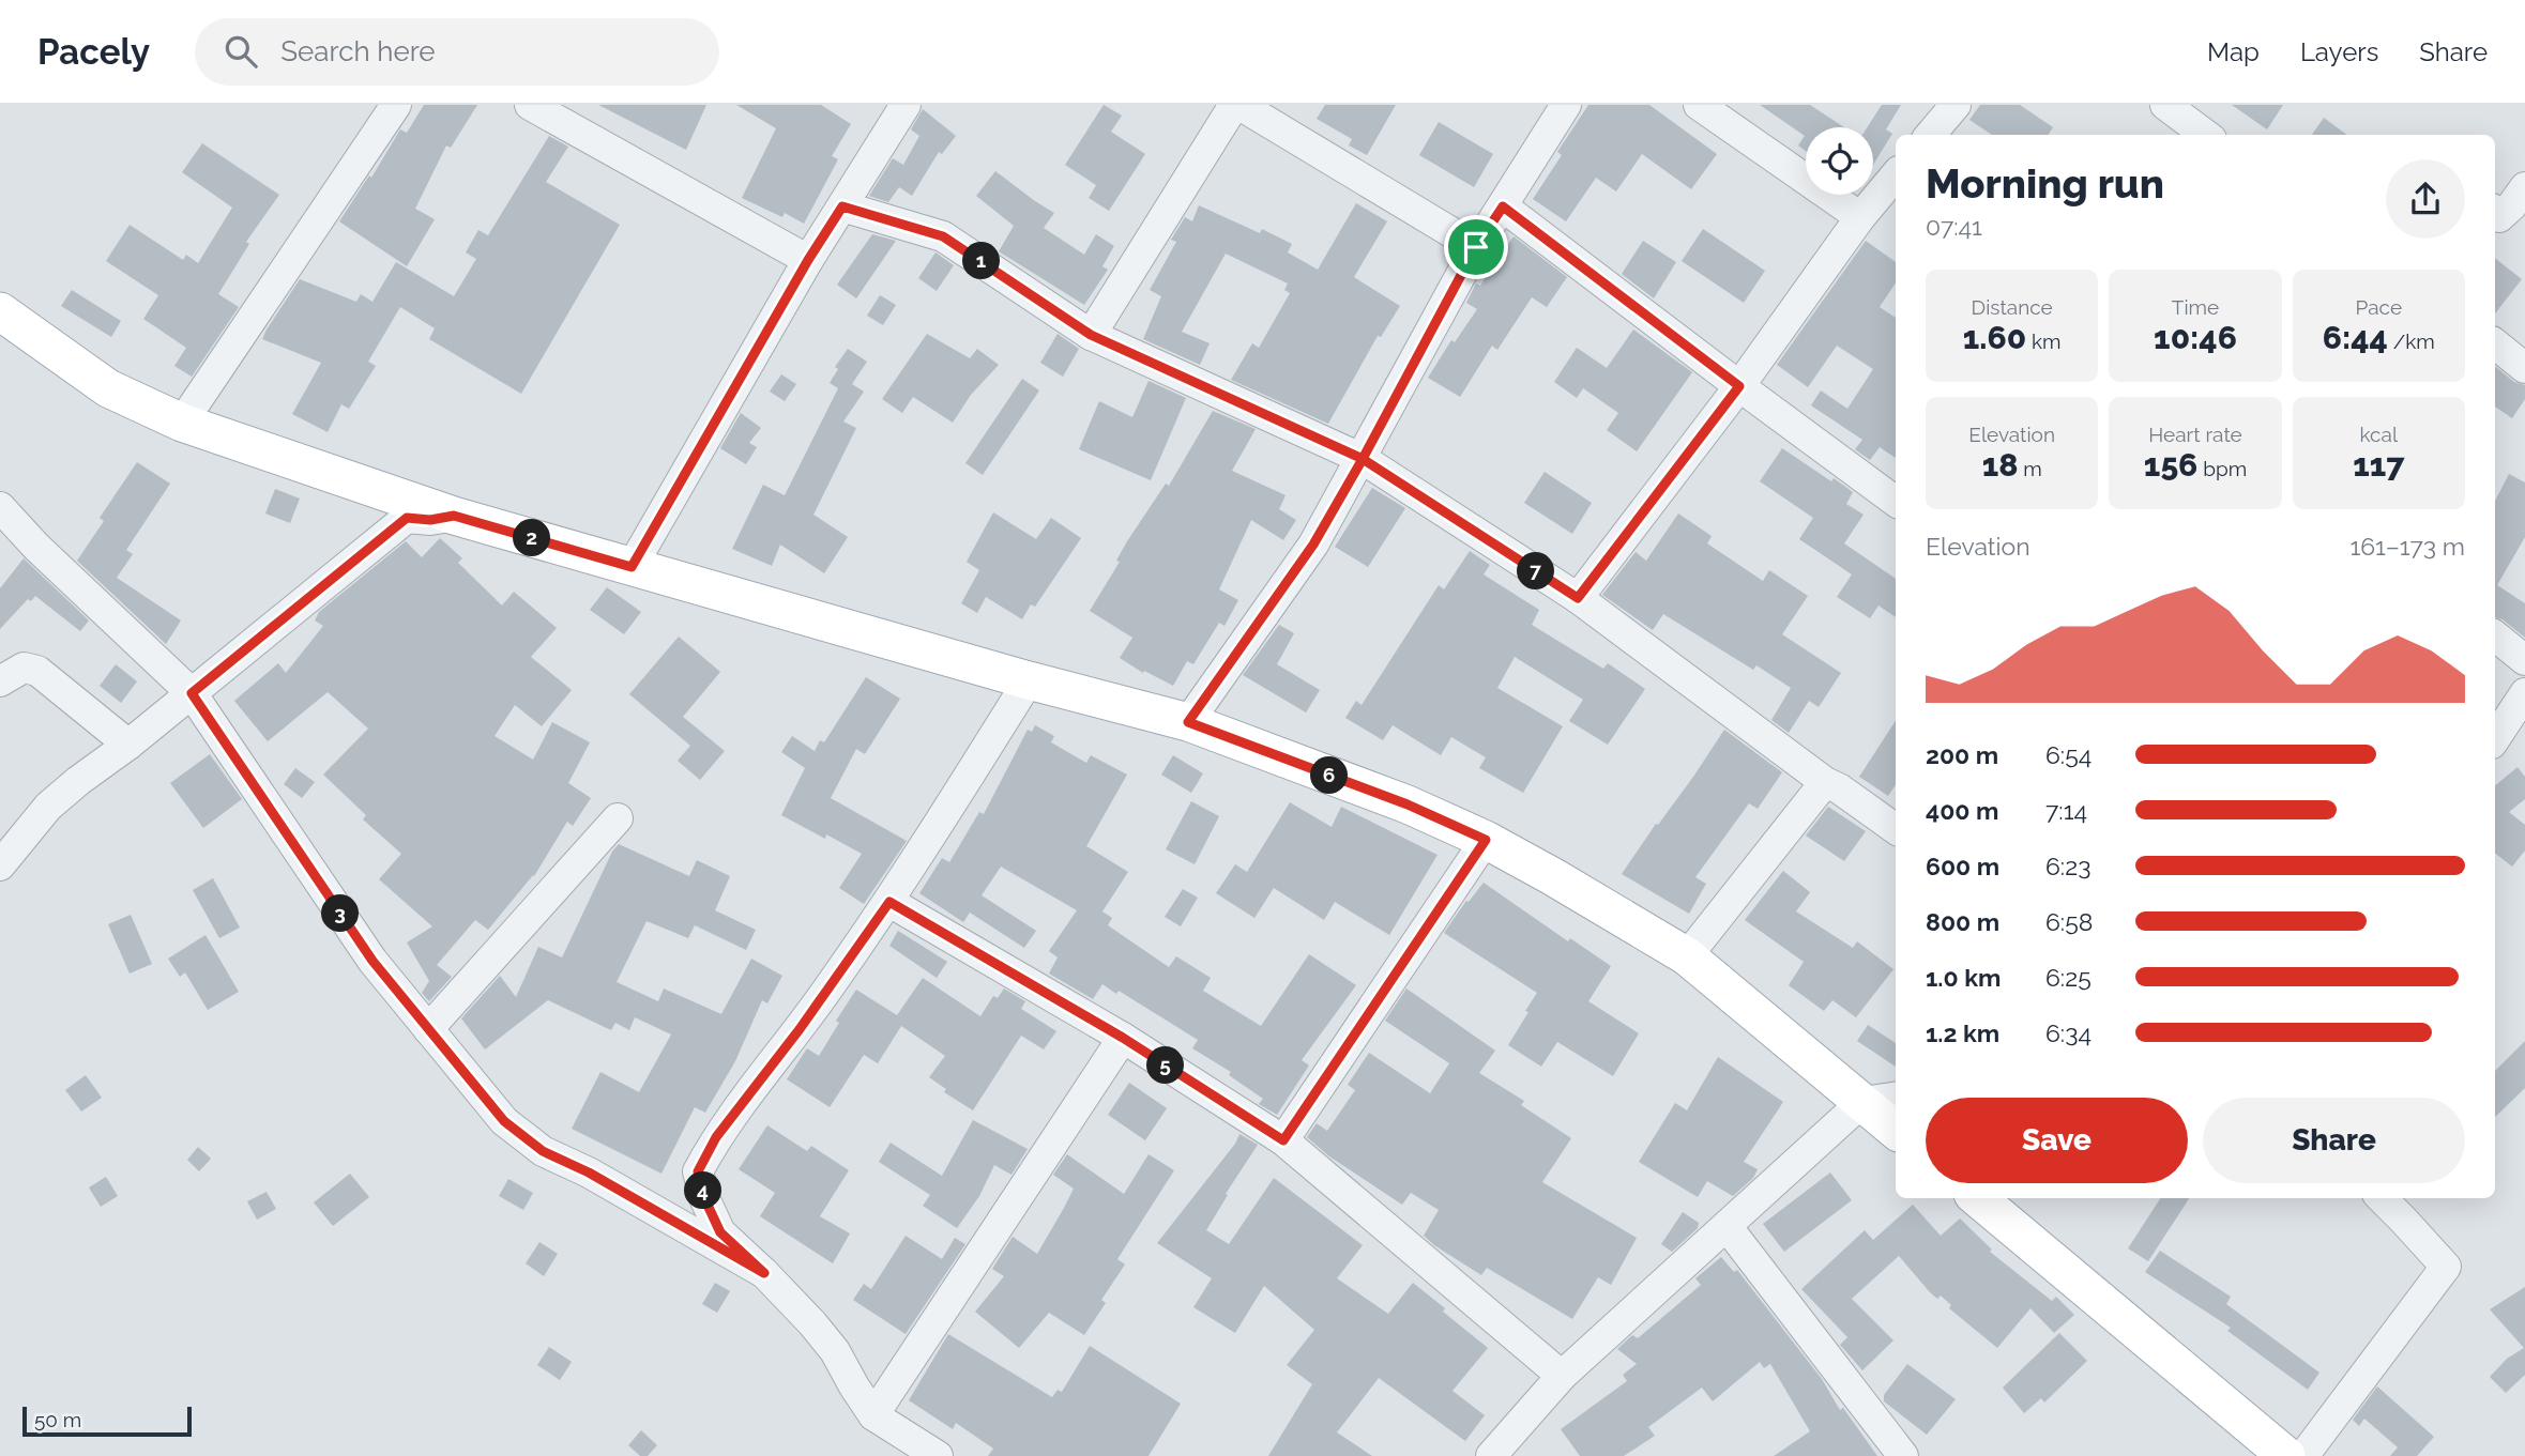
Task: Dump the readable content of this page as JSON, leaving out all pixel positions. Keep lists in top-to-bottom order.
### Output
{
  "scale_bar": "50 m",
  "page": {
    "header": "Pacely",
    "search": "Search here",
    "nav": ["Map", "Layers", "Share"],
    "heading": ["Morning run", "07:41"],
    "pins": [
      "1",
      "2",
      "7",
      "6",
      "3",
      "5",
      "4"
    ],
    "stats": [
      ["Distance", "1.60 km"],
      ["Time", "10:46"],
      ["Pace", "6:44 /km"],
      ["Elevation", "18 m"],
      ["Heart rate", "156 bpm"],
      ["kcal", "117"]
    ],
    "chart": ["Elevation", "161–173 m"],
    "list": [
      {
        "name": "200 m",
        "note": "6:54"
      },
      {
        "name": "400 m",
        "note": "7:14"
      },
      {
        "name": "600 m",
        "note": "6:23"
      },
      {
        "name": "800 m",
        "note": "6:58"
      },
      {
        "name": "1.0 km",
        "note": "6:25"
      },
      {
        "name": "1.2 km",
        "note": "6:34"
      }
    ],
    "buttons": ["Save", "Share"],
    "scale": "50 m"
  }
}
